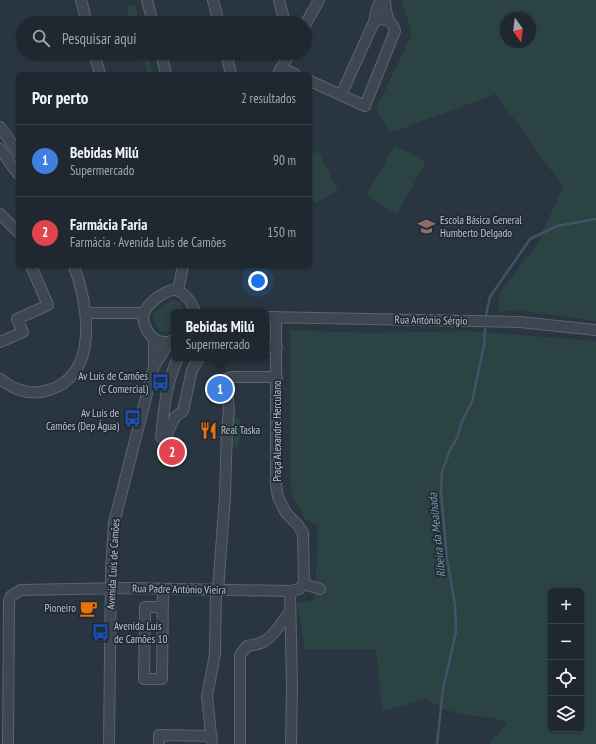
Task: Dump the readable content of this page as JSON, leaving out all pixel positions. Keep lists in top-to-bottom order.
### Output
{
  "streets": {
    "street": [
      "Rua António Sérgio",
      "Praça Alexandre Herculano",
      "Avenida Luís de Camões",
      "Rua Padre António Vieira"
    ]
  },
  "crossings": [
    ["Rua António Sérgio", "Praça Alexandre Herculano"],
    ["Praça Alexandre Herculano", "Rua Padre António Vieira"],
    ["Avenida Luís de Camões", "Rua Padre António Vieira"]
  ],
  "water": ["Ribeira da Mealhada"],
  "places": {
    "school or university": ["Escola Básica General Humberto Delgado"],
    "bus stop": ["Av Luís de Camões (C Comercial)", "Av Luís de Camões (Dep Água)", "Avenida Luís de Camões 10"],
    "restaurant": ["Real Taska"],
    "cafe": ["Pioneiro"]
  },
  "north": "bottom",
  "page": {
    "search": "Pesquisar aqui",
    "heading": ["Por perto", "2 resultados"],
    "list": [
      {
        "mark": "1",
        "name": "Bebidas Milú",
        "note": "Supermercado",
        "value": "90 m"
      },
      {
        "mark": "2",
        "name": "Farmácia Faria",
        "note": "Farmácia · Avenida Luís de Camões",
        "value": "150 m"
      }
    ],
    "popup": ["Bebidas Milú", "Supermercado"],
    "pins": ["1", "2"],
    "map_buttons": ["+", "−"]
  }
}
